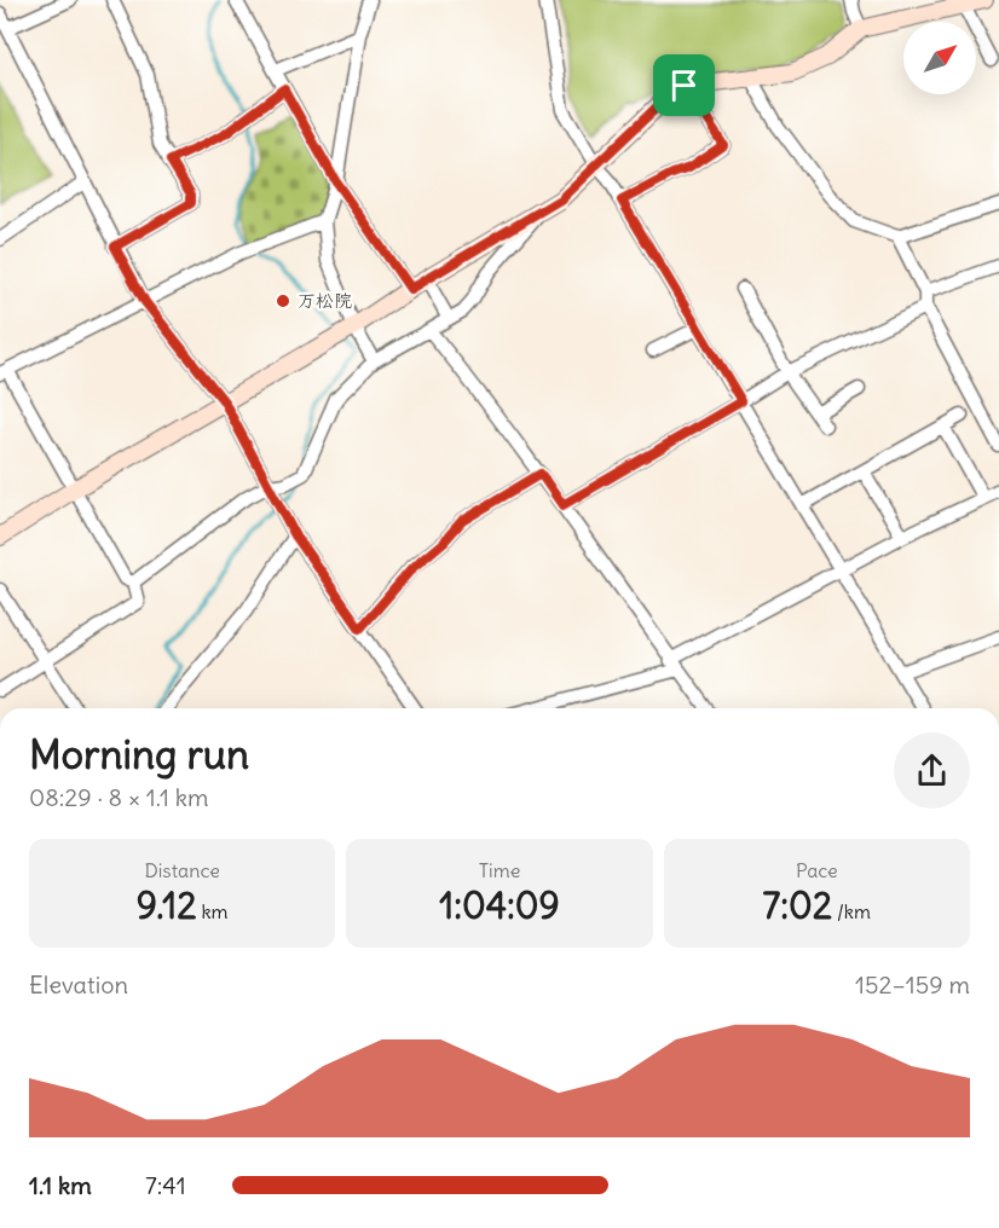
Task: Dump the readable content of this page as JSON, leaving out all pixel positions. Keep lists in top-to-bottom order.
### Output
{
  "places": ["万松院"],
  "north": "top right",
  "page": {
    "heading": ["Morning run", "08:29 · 8 × 1.1 km"],
    "stats": [
      ["Distance", "9.12 km"],
      ["Time", "1:04:09"],
      ["Pace", "7:02 /km"]
    ],
    "chart": ["Elevation", "152–159 m"],
    "list": [
      {
        "name": "1.1 km",
        "note": "7:41"
      }
    ]
  }
}
